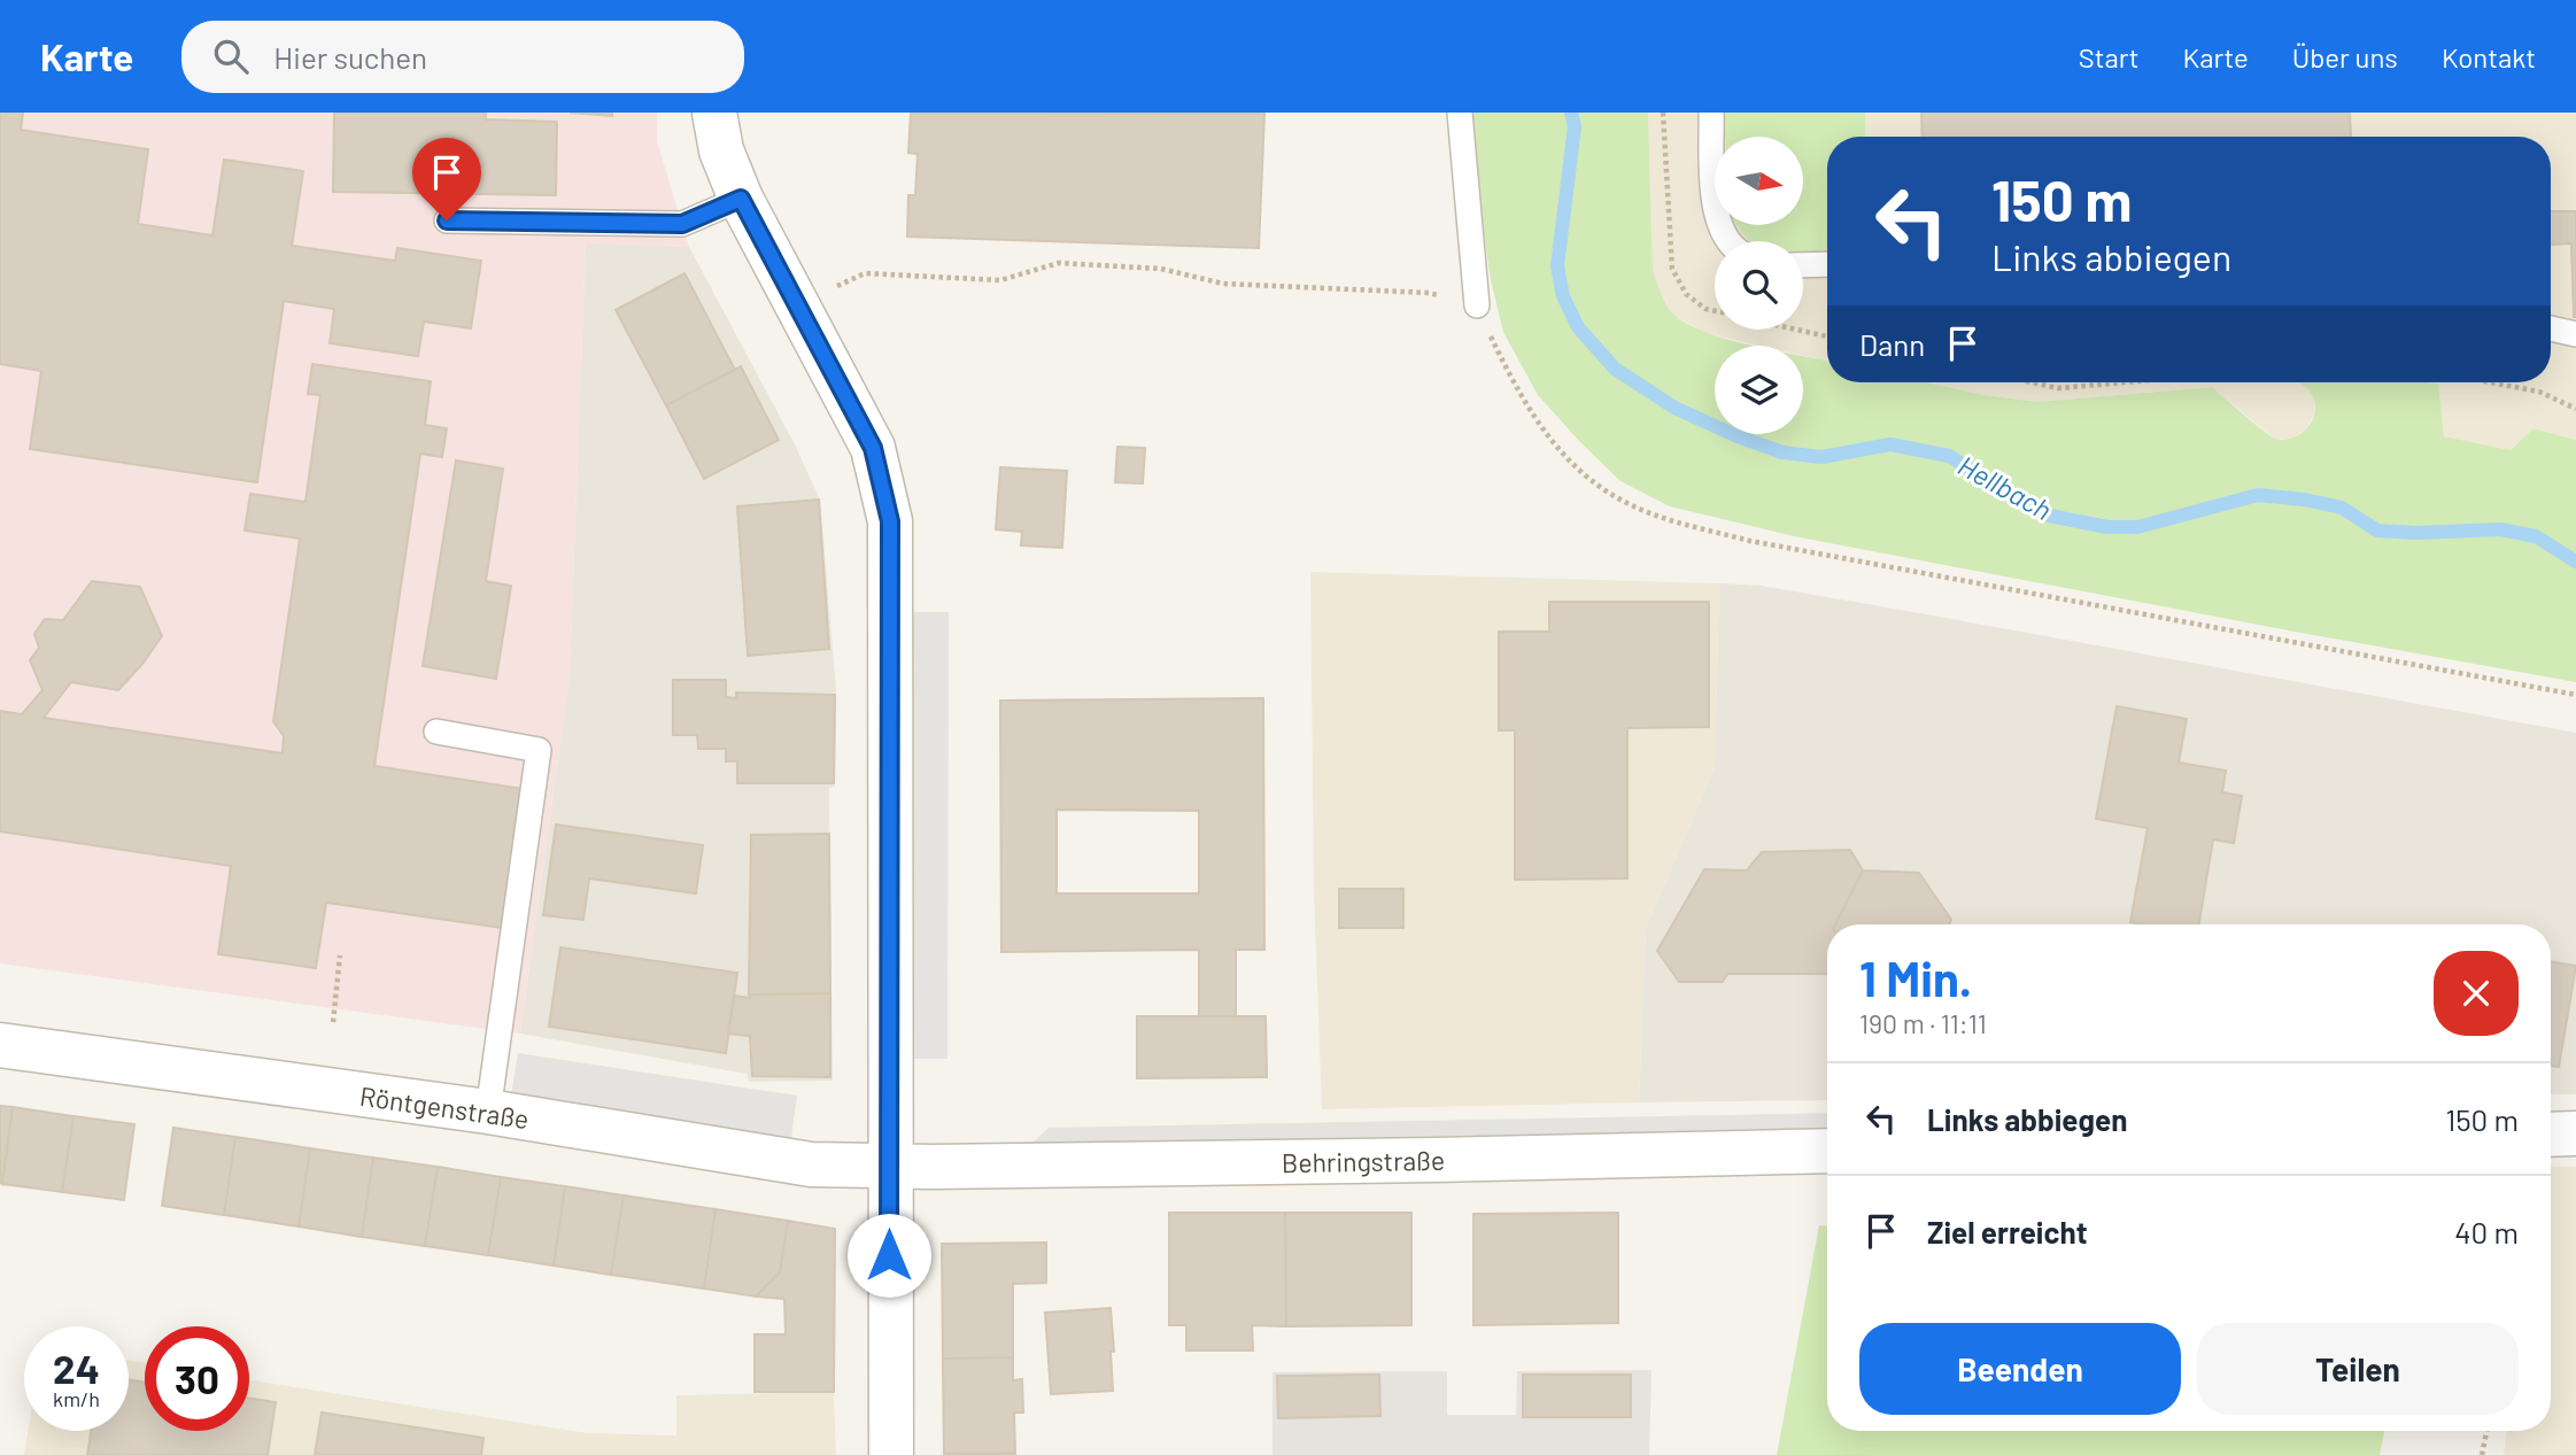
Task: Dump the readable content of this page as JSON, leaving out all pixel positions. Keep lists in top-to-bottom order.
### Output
{
  "streets": {
    "street": ["Röntgenstraße", "Behringstraße"]
  },
  "crossings": [
    ["Röntgenstraße", "Behringstraße"]
  ],
  "water": ["Hellbach"],
  "north": "right",
  "page": {
    "header": "Karte",
    "search": "Hier suchen",
    "nav": [
      "Start",
      "Karte",
      "Über uns",
      "Kontakt"
    ],
    "turn": ["150 m", "Links abbiegen"],
    "then": "Dann",
    "heading": ["1 Min.", "190 m · 11:11"],
    "list": [
      {
        "name": "Links abbiegen",
        "value": "150 m"
      },
      {
        "name": "Ziel erreicht",
        "value": "40 m"
      }
    ],
    "buttons": ["Beenden", "Teilen"],
    "speed": "24 km/h",
    "limit": "30"
  }
}
